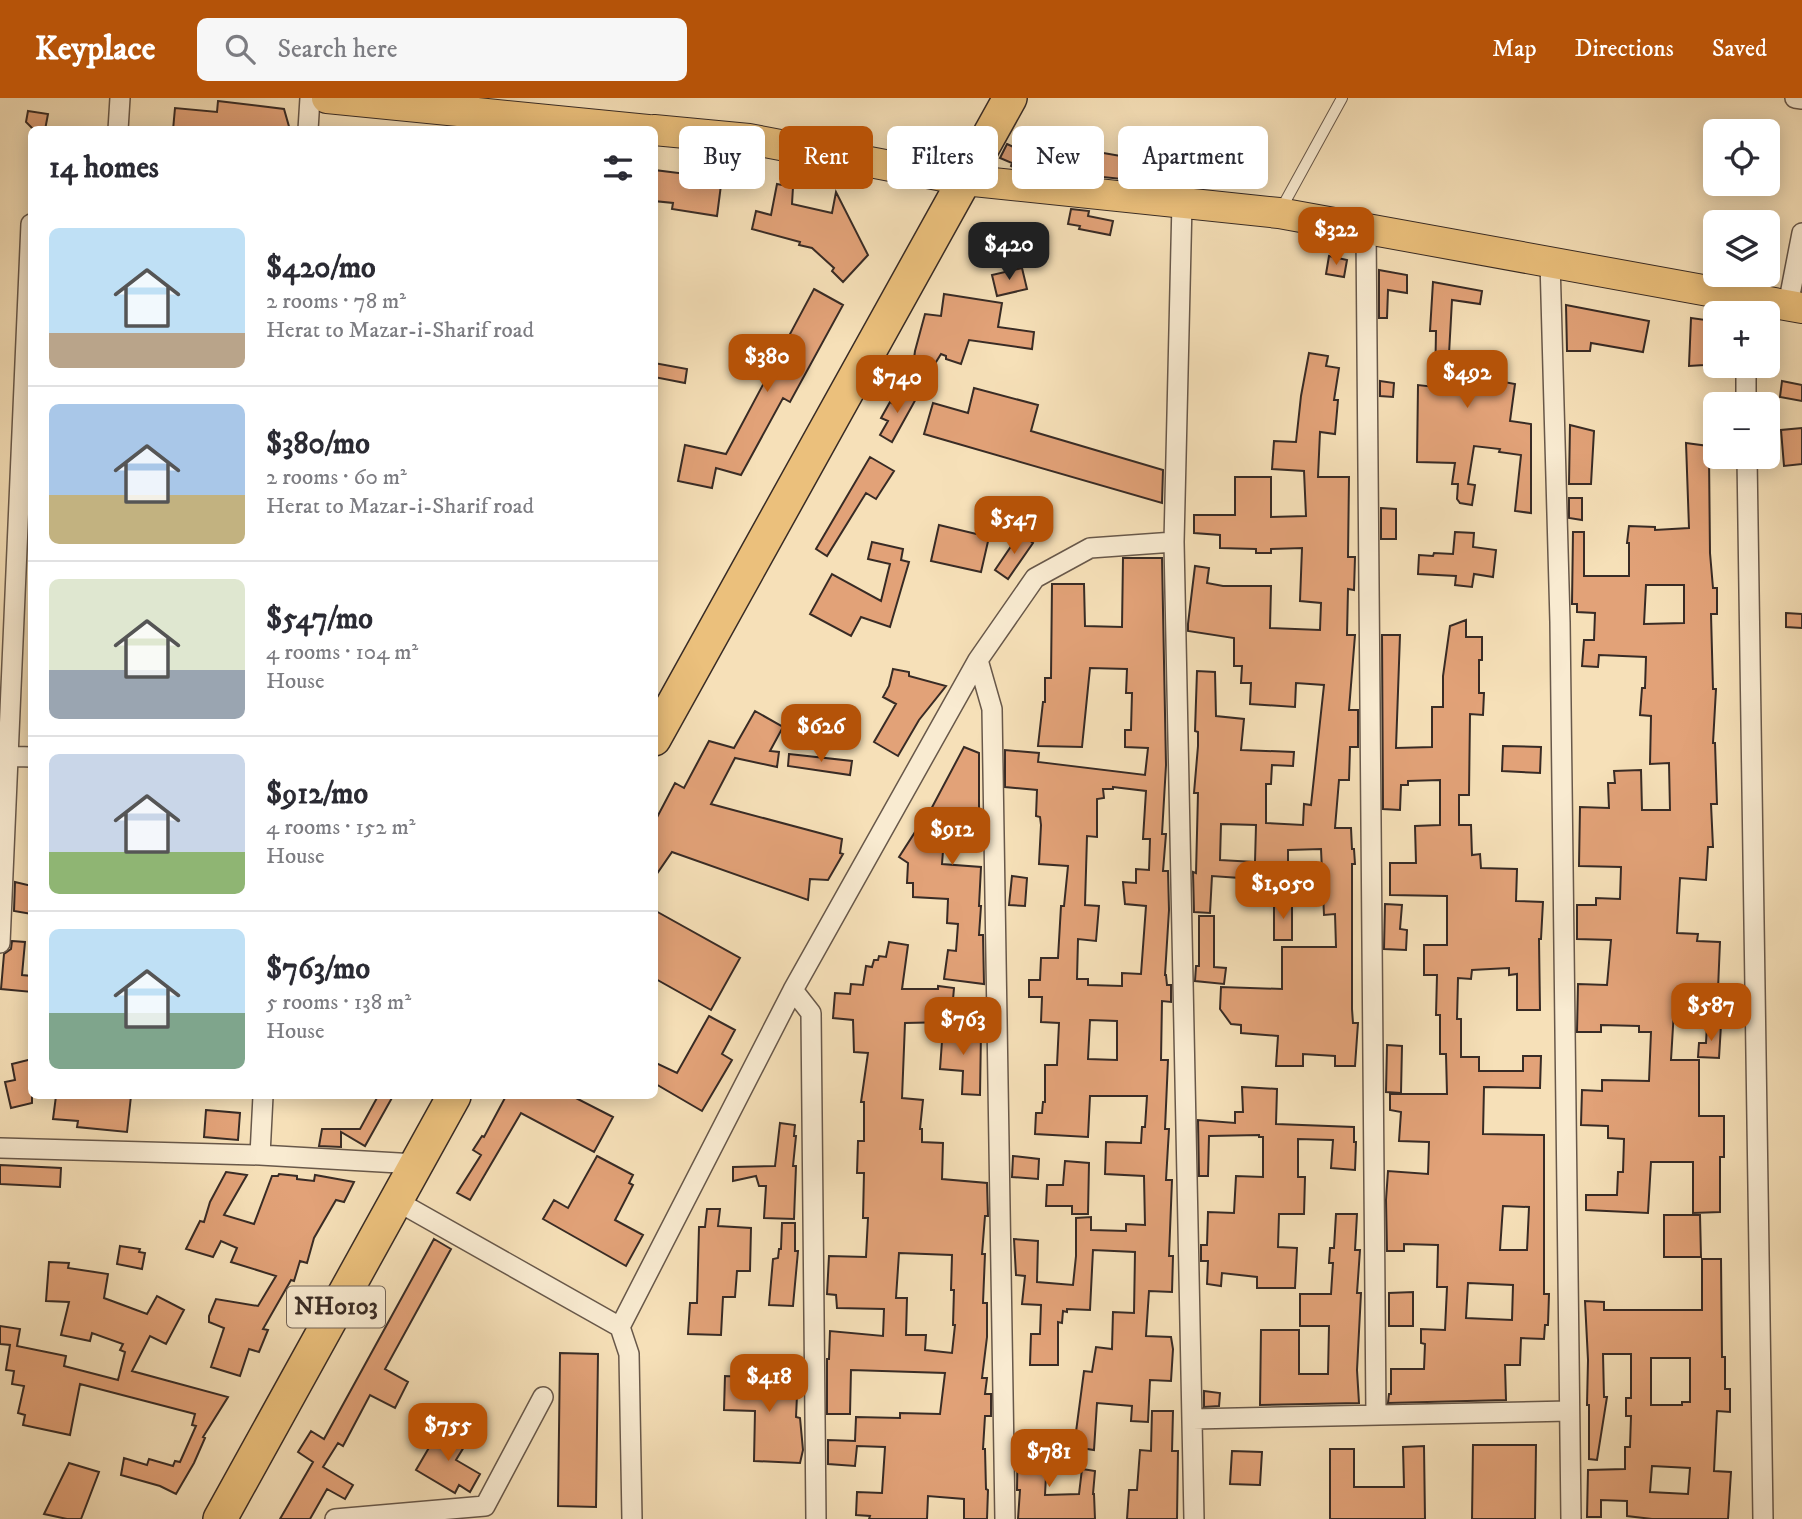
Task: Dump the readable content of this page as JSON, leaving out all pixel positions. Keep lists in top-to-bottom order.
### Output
{
  "streets": {
    "highway": ["NH0103"]
  },
  "page": {
    "header": "Keyplace",
    "search": "Search here",
    "nav": ["Map", "Directions", "Saved"],
    "map_buttons": ["+", "−"],
    "chip": [
      "Buy",
      "Rent",
      "Filters",
      "New",
      "Apartment"
    ],
    "heading": "14 homes",
    "price": [
      "$322",
      "$420",
      "$380",
      "$492",
      "$740",
      "$547",
      "$626",
      "$912",
      "$1,050",
      "$587",
      "$763",
      "$418",
      "$755",
      "$781"
    ],
    "list": [
      {
        "name": "$420/mo",
        "note": "2 rooms · 78 m² · Herat to Mazar-i-Sharif road"
      },
      {
        "name": "$380/mo",
        "note": "2 rooms · 60 m² · Herat to Mazar-i-Sharif road"
      },
      {
        "name": "$547/mo",
        "note": "4 rooms · 104 m² · House"
      },
      {
        "name": "$912/mo",
        "note": "4 rooms · 152 m² · House"
      },
      {
        "name": "$763/mo",
        "note": "5 rooms · 138 m² · House"
      }
    ]
  }
}
